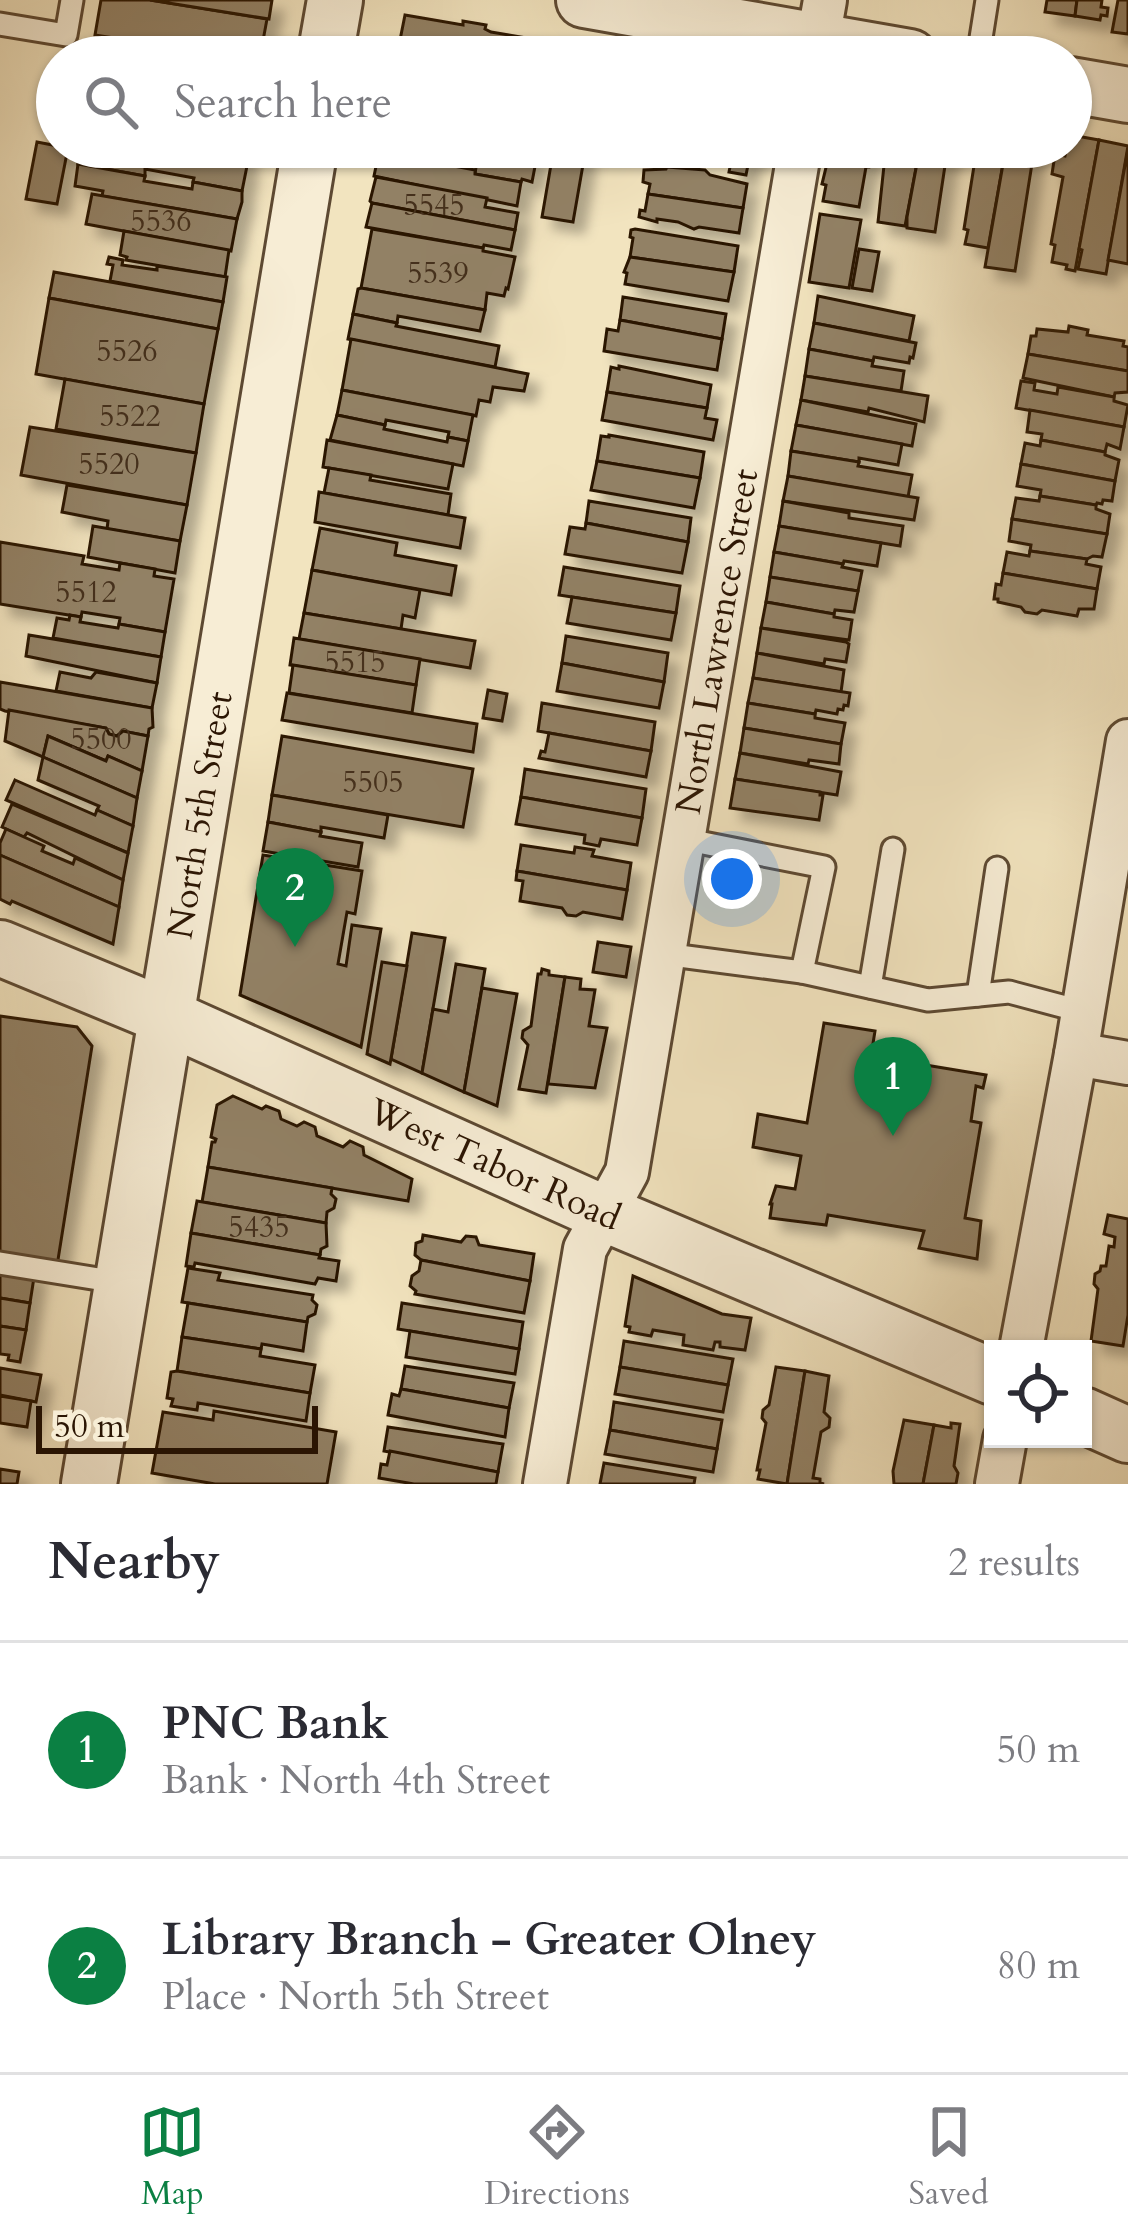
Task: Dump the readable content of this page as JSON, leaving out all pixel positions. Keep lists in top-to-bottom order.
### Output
{
  "streets": {
    "street": ["North Lawrence Street", "North 5th Street", "West Tabor Road"]
  },
  "crossings": [
    ["North Lawrence Street", "West Tabor Road"],
    ["North 5th Street", "West Tabor Road"]
  ],
  "house_numbers": [
    "5545",
    "5536",
    "5539",
    "5526",
    "5522",
    "5520",
    "5512",
    "5515",
    "5500",
    "5505",
    "5435"
  ],
  "scale_bar": "50 m",
  "page": {
    "search": "Search here",
    "pins": ["2", "1"],
    "scale": "50 m",
    "heading": ["Nearby", "2 results"],
    "list": [
      {
        "mark": "1",
        "name": "PNC Bank",
        "note": "Bank · North 4th Street",
        "value": "50 m"
      },
      {
        "mark": "2",
        "name": "Library Branch - Greater Olney",
        "note": "Place · North 5th Street",
        "value": "80 m"
      }
    ],
    "nav": ["Map", "Directions", "Saved"]
  }
}
